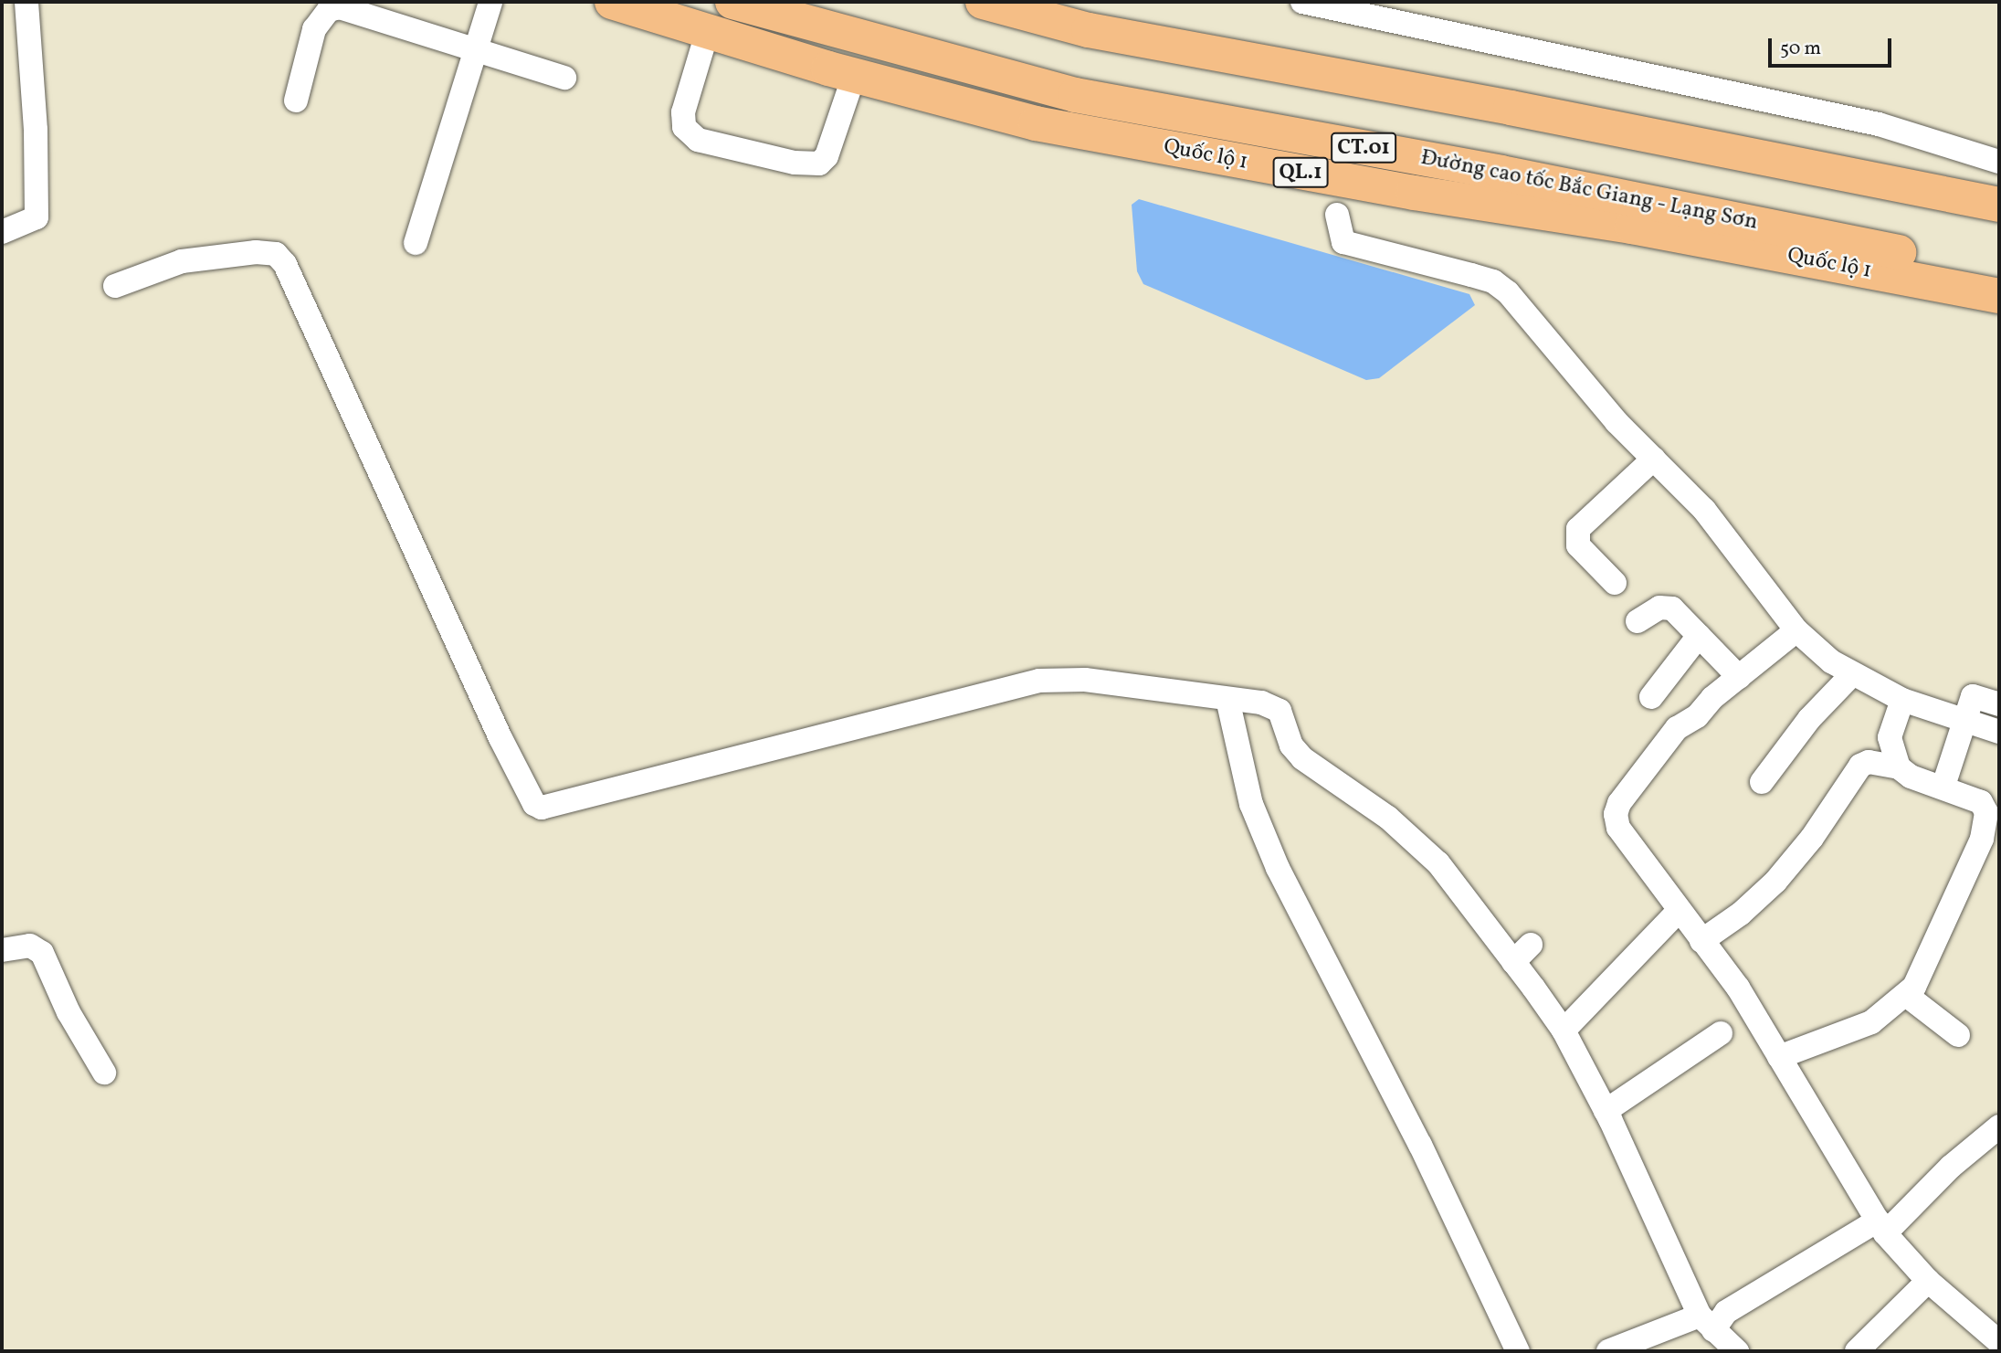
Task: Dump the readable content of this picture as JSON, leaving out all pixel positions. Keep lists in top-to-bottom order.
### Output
{
  "streets": {
    "highway": [
      "CT.01",
      "Quốc lộ 1",
      "QL.1",
      "Đường cao tốc Bắc Giang - Lạng Sơn"
    ]
  },
  "scale_bar": "50 m"
}
